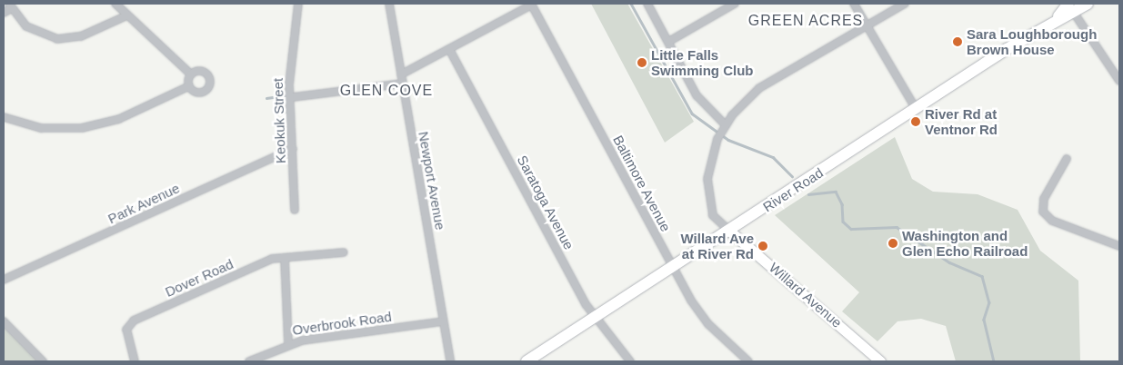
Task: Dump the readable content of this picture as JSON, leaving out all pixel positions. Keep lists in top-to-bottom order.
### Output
{
  "streets": {
    "main road": ["River Road"],
    "street": [
      "Keokuk Street",
      "Newport Avenue",
      "Baltimore Avenue",
      "Saratoga Avenue",
      "Park Avenue",
      "Dover Road",
      "Willard Avenue",
      "Overbrook Road"
    ]
  },
  "crossings": [
    ["Keokuk Street", "Park Avenue"],
    ["Newport Avenue", "Overbrook Road"],
    ["Baltimore Avenue", "River Road"],
    ["River Road", "Saratoga Avenue"],
    ["River Road", "Willard Avenue"]
  ],
  "districts": ["GREEN ACRES", "GLEN COVE"],
  "places": [
    "Sara Loughborough Brown House",
    "Little Falls Swimming Club",
    "River Rd at Ventnor Rd",
    "Washington and Glen Echo Railroad",
    "Willard Ave at River Rd"
  ]
}
